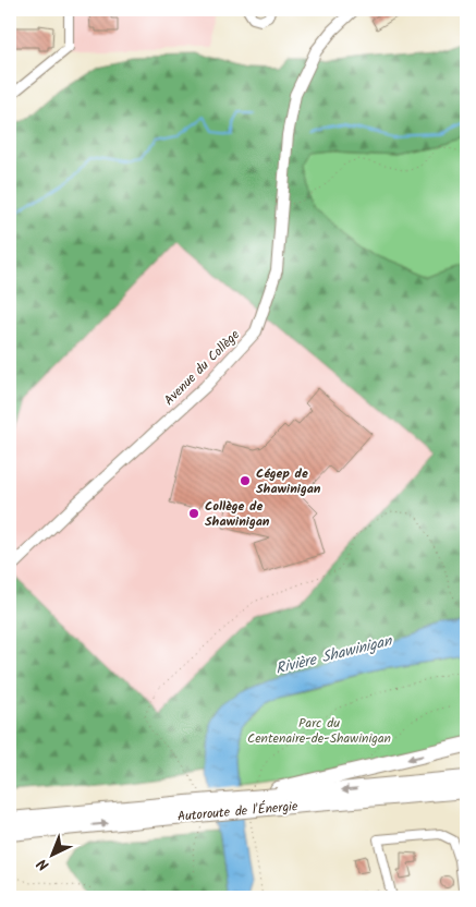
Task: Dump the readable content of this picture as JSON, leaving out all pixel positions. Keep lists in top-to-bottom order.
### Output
{
  "streets": {
    "highway": ["Autoroute de l'Énergie"],
    "street": ["Avenue du Collège"]
  },
  "water": ["Rivière Shawinigan"],
  "parks": ["Parc du Centenaire-de-Shawinigan"],
  "places": ["Cégep de Shawinigan", "Collège de Shawinigan"],
  "north": "bottom left"
}
